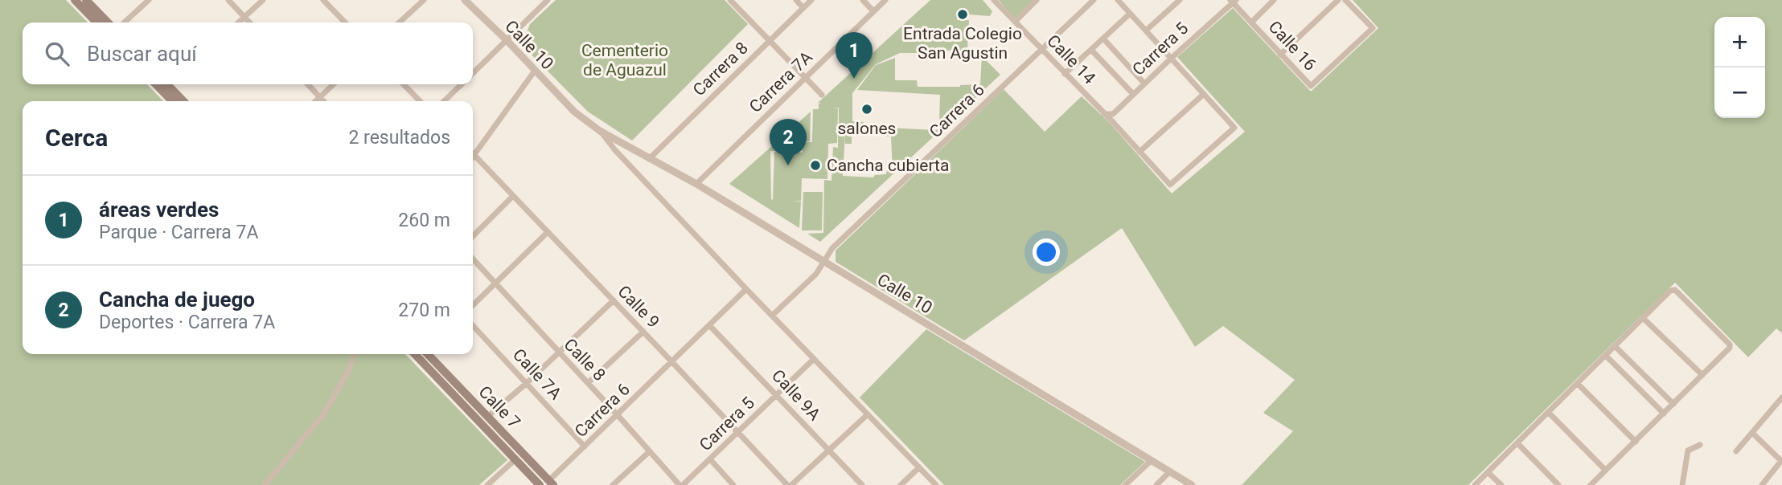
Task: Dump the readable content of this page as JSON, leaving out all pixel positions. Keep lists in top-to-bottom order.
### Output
{
  "streets": {
    "main road": ["Calle 7"],
    "street": [
      "Calle 10",
      "Calle 16",
      "Carrera 5",
      "Calle 14",
      "Carrera 8",
      "Carrera 7A",
      "Carrera 6",
      "Calle 9",
      "Calle 8",
      "Calle 7A",
      "Calle 9A"
    ]
  },
  "crossings": [
    ["Calle 10", "Carrera 5"],
    ["Calle 10", "Carrera 8"],
    ["Calle 10", "Carrera 7A"],
    ["Calle 10", "Carrera 6"],
    ["Calle 16", "Carrera 5"],
    ["Carrera 5", "Calle 14"],
    ["Carrera 5", "Calle 9"],
    ["Carrera 5", "Calle 8"],
    ["Carrera 5", "Calle 9A"],
    ["Calle 14", "Carrera 6"],
    ["Carrera 6", "Calle 9"],
    ["Carrera 6", "Calle 8"],
    ["Carrera 6", "Calle 7A"],
    ["Carrera 6", "Calle 9A"],
    ["Carrera 6", "Calle 7"]
  ],
  "parks": ["Cementerio de Aguazul"],
  "places": ["Entrada Colegio San Agustin", "salones", "Cancha cubierta"],
  "page": {
    "map_buttons": ["+", "−"],
    "search": "Buscar aquí",
    "pins": ["1", "2"],
    "heading": ["Cerca", "2 resultados"],
    "list": [
      {
        "mark": "1",
        "name": "áreas verdes",
        "note": "Parque · Carrera 7A",
        "value": "260 m"
      },
      {
        "mark": "2",
        "name": "Cancha de juego",
        "note": "Deportes · Carrera 7A",
        "value": "270 m"
      }
    ]
  }
}
